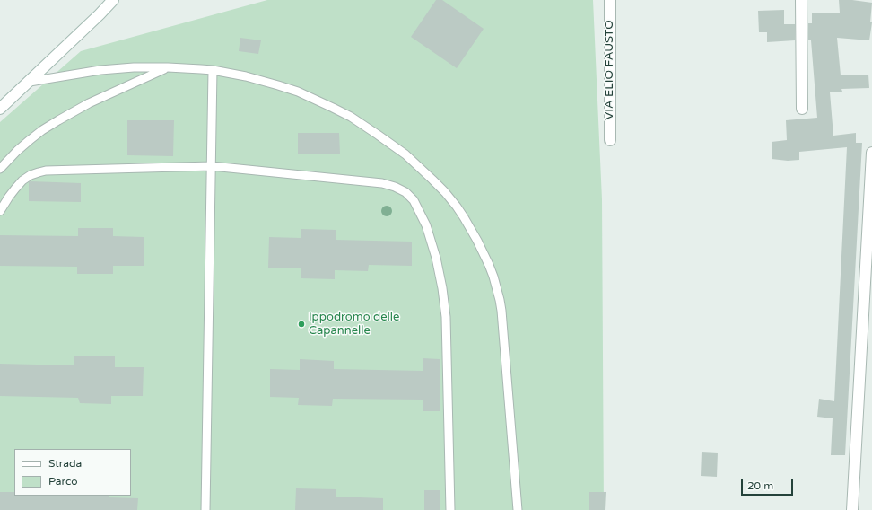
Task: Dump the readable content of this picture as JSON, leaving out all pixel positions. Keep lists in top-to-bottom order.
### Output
{
  "streets": {
    "street": ["VIA ELIO FAUSTO"]
  },
  "places": ["Ippodromo delle Capannelle"],
  "legend": ["Strada", "Parco"],
  "scale_bar": "20 m"
}
